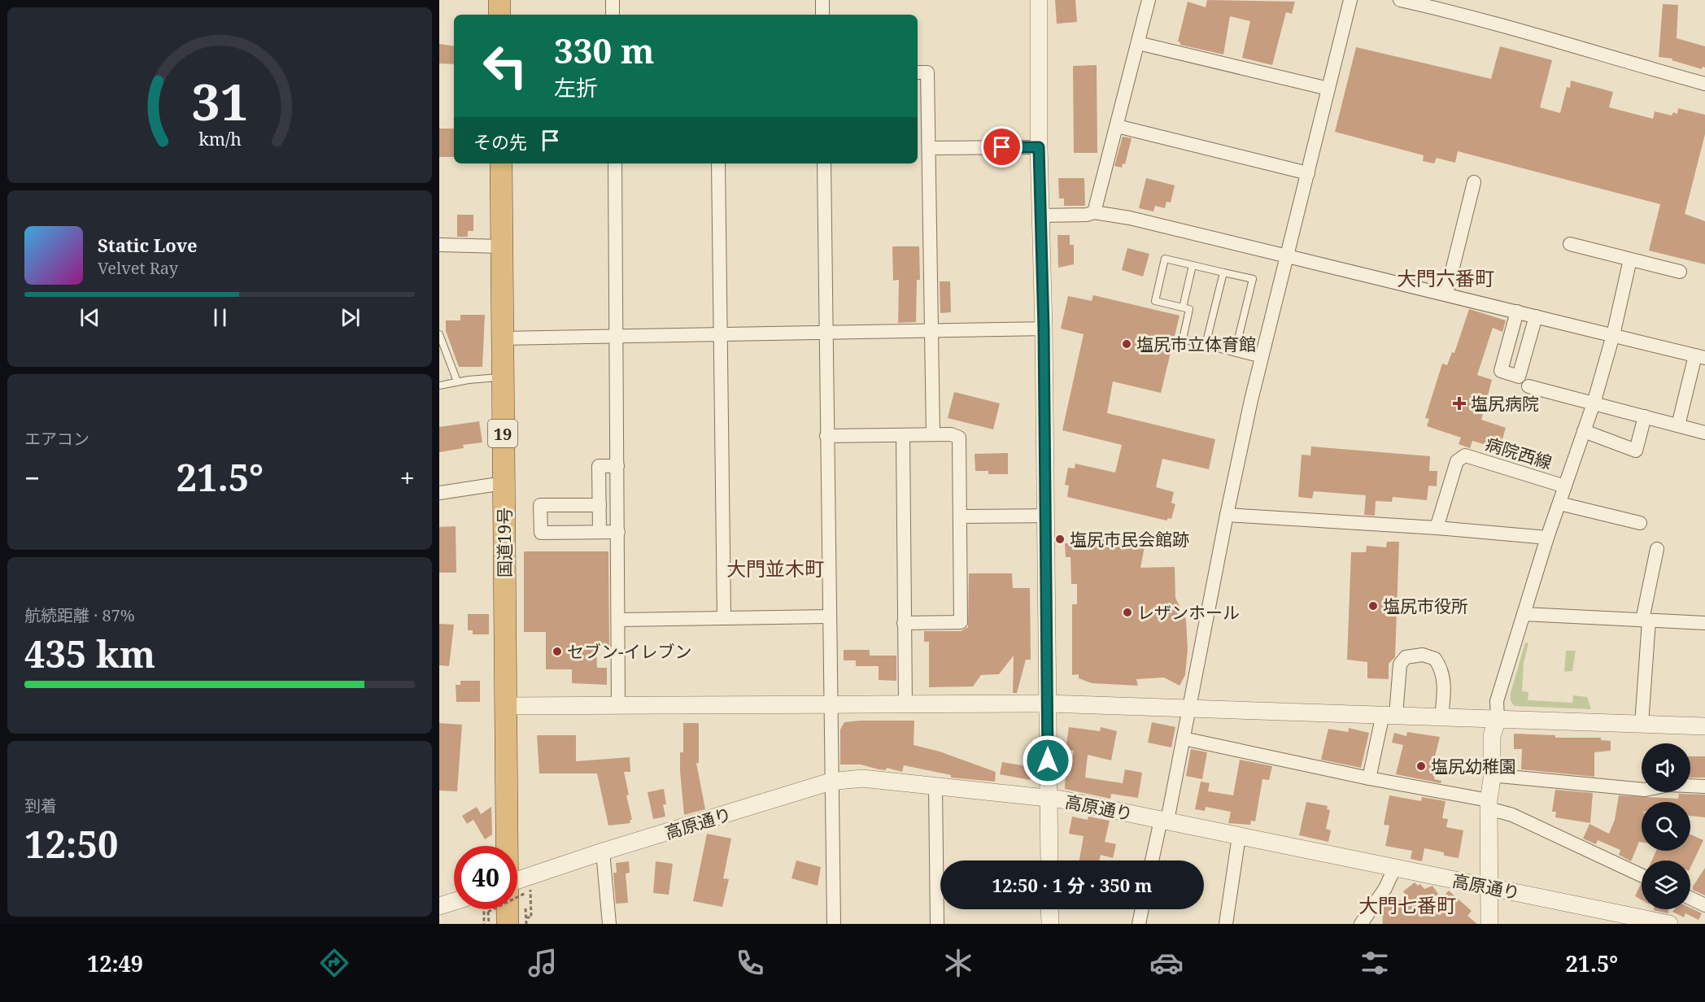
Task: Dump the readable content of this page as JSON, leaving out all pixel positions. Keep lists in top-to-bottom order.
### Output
{
  "streets": {
    "highway": ["19", "国道19号"],
    "street": ["病院西線", "高原通り"]
  },
  "districts": ["大門六番町", "大門並木町", "大門七番町"],
  "places": {
    "other": [
      "塩尻市立体育館",
      "塩尻市民会館跡",
      "塩尻市役所",
      "レザンホール",
      "セブン-イレブン",
      "塩尻幼稚園"
    ],
    "health": ["塩尻病院"]
  },
  "page": {
    "turn": ["330 m", "左折"],
    "then": "その先",
    "song": ["Static Love", "Velvet Ray"],
    "tile": [
      "エアコン",
      ["航続距離 · 87%", "435 km"],
      ["到着", "12:50"]
    ],
    "heat": ["−", "21.5°", "+"],
    "limit": "40",
    "trip": "12:50 · 1 分 · 350 m",
    "tabs": ["12:49", "21.5°"],
    "gauge": ["31", "km/h"]
  }
}
